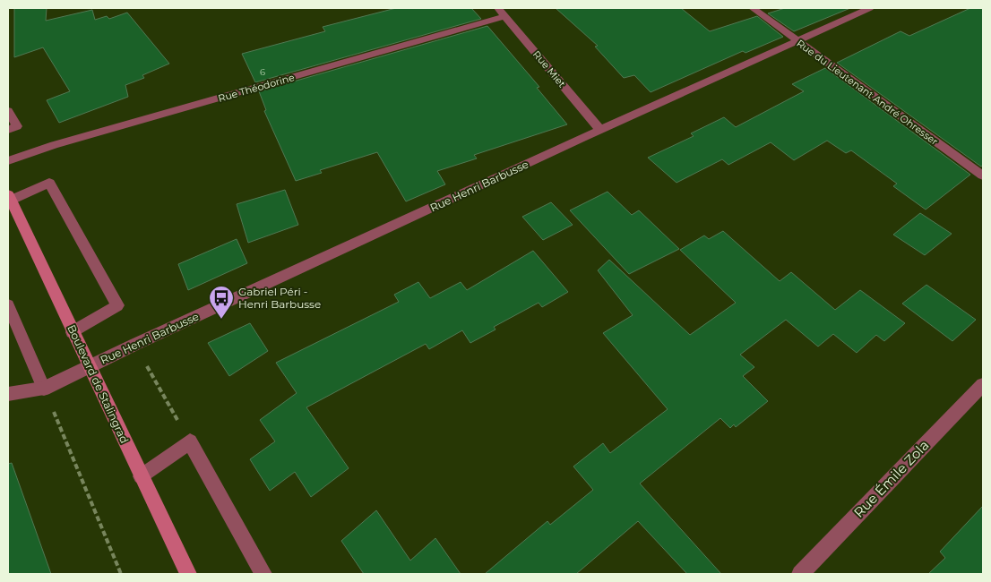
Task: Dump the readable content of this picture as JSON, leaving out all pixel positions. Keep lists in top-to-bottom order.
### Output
{
  "streets": {
    "main road": ["Boulevard de Stalingrad"],
    "street": [
      "Rue Miet",
      "Rue Théodorine",
      "Rue du Lieutenant André Ohresser",
      "Rue Henri Barbusse",
      "Rue Émile Zola"
    ]
  },
  "crossings": [
    ["Rue Miet", "Rue Théodorine"],
    ["Rue Miet", "Rue Henri Barbusse"],
    ["Rue du Lieutenant André Ohresser", "Rue Henri Barbusse"],
    ["Rue Henri Barbusse", "Boulevard de Stalingrad"]
  ],
  "places": {
    "bus stop": ["Gabriel Péri - Henri Barbusse"]
  },
  "house_numbers": ["6"]
}
